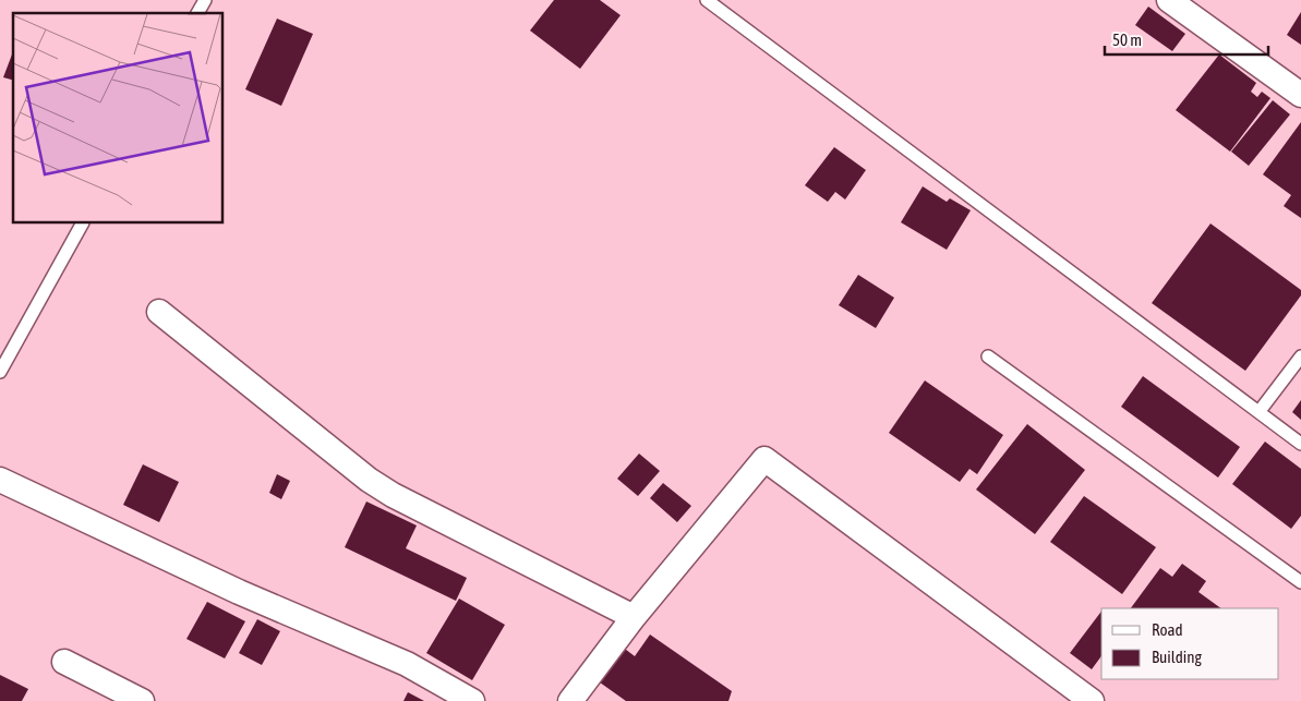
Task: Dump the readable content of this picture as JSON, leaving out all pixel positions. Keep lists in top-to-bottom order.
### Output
{
  "legend": ["Road", "Building"],
  "scale_bar": "50 m"
}
